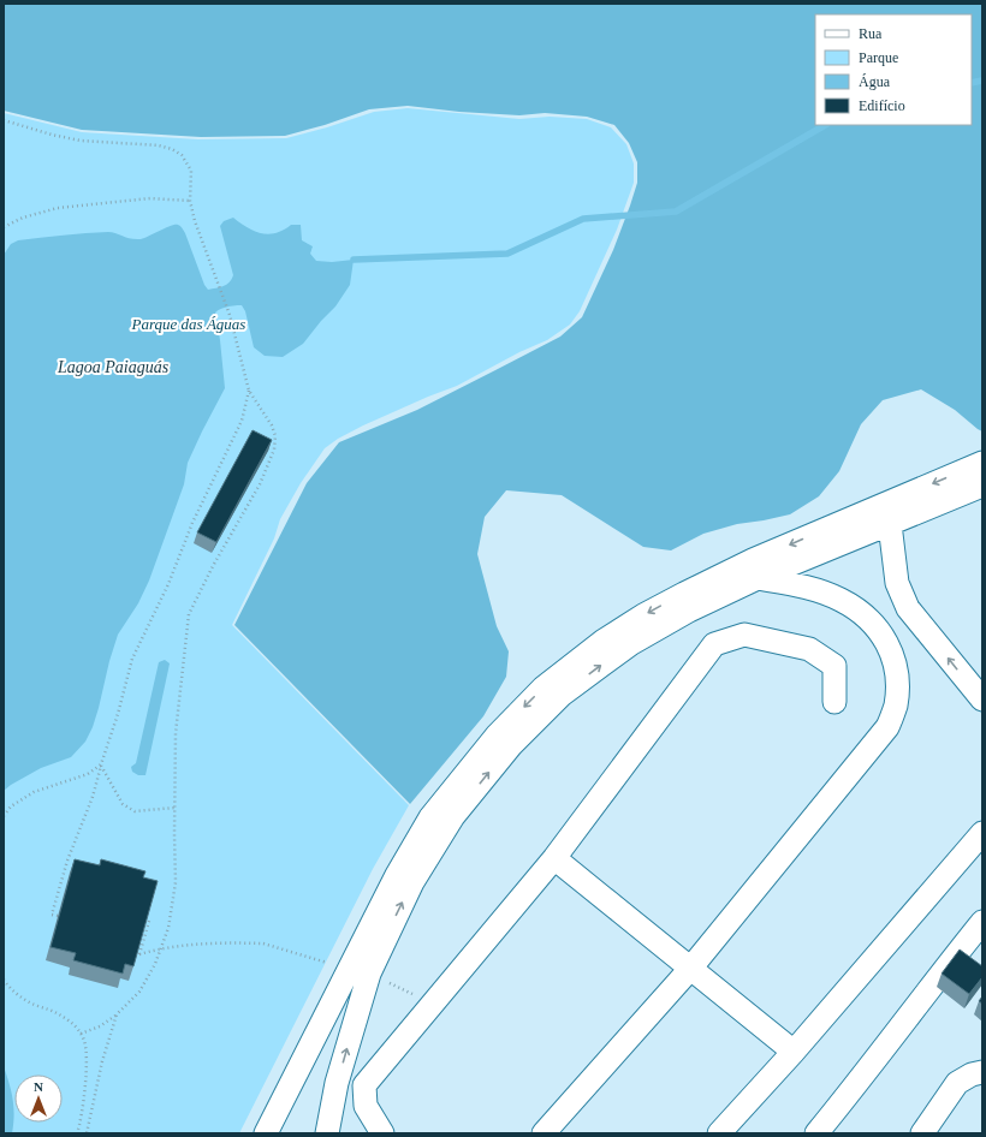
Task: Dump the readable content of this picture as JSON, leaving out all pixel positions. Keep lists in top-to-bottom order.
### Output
{
  "water": ["Lagoa Paiaguás"],
  "parks": ["Parque das Águas"],
  "legend": [
    "Rua",
    "Parque",
    "Água",
    "Edifício"
  ],
  "north": "top"
}
